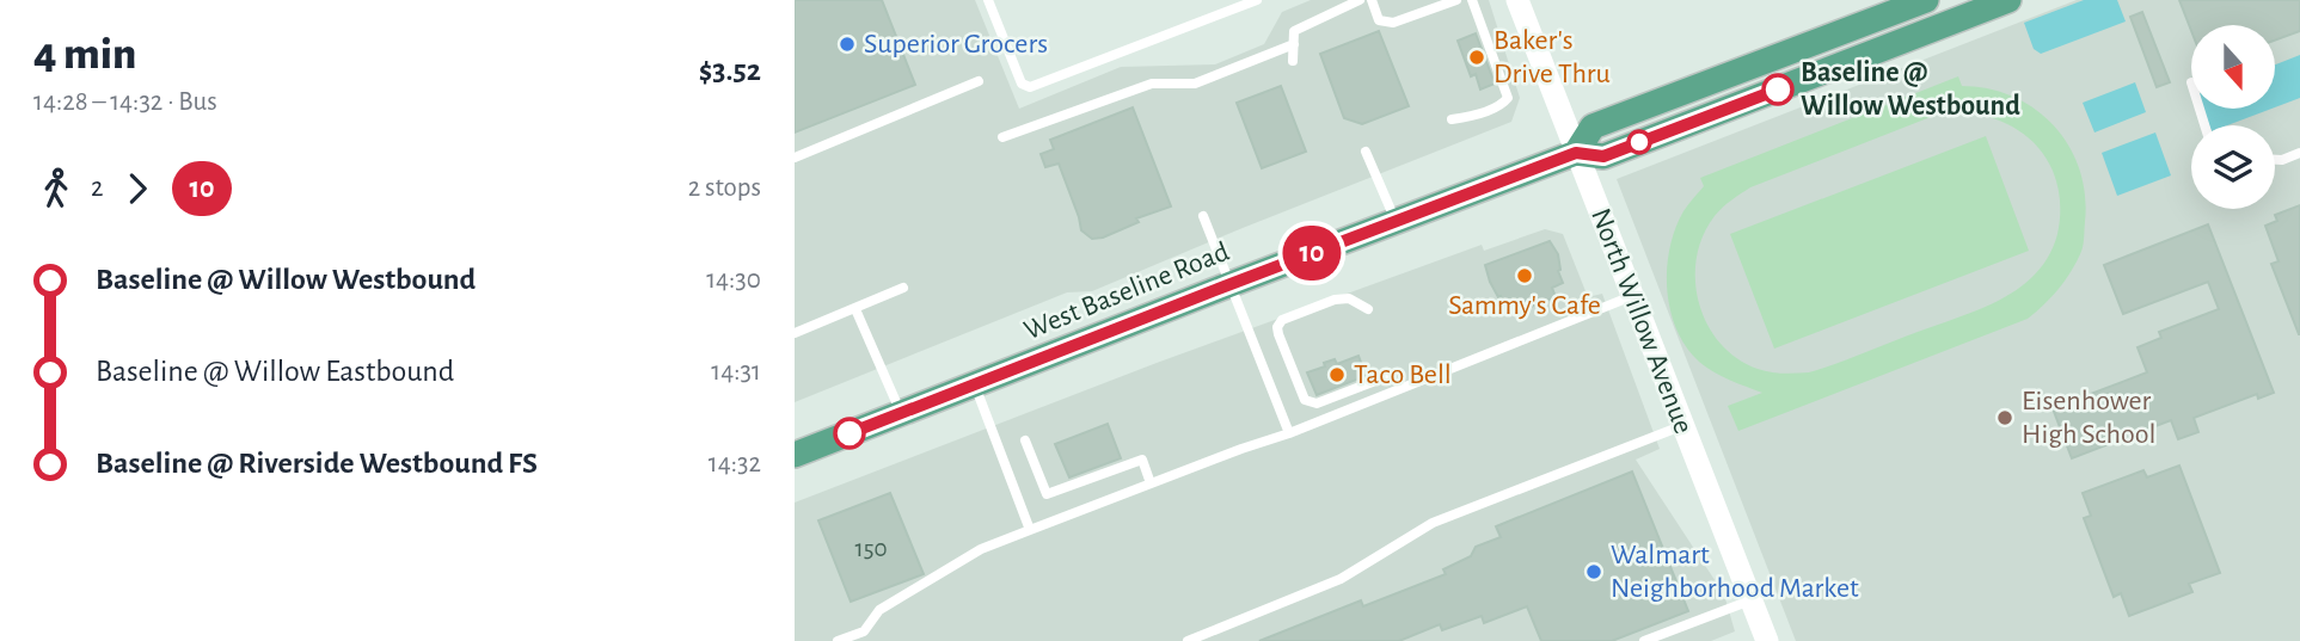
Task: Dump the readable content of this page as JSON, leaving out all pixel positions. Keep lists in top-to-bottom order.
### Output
{
  "streets": {
    "main road": ["West Baseline Road"],
    "street": ["North Willow Avenue"]
  },
  "crossings": [
    ["West Baseline Road", "North Willow Avenue"]
  ],
  "places": [
    "Superior Grocers",
    "Baker's Drive Thru",
    "Baseline @ Willow Westbound",
    "Sammy's Cafe",
    "Taco Bell",
    "Eisenhower High School",
    "Walmart Neighborhood Market"
  ],
  "lines": ["bus line 10"],
  "house_numbers": ["150"],
  "north": "bottom",
  "page": {
    "heading": ["4 min", "14:28 – 14:32 · Bus", "$3.52"],
    "on_map": "10",
    "legs": ["2", "10", "2 stops"],
    "list": [
      {
        "name": "Baseline @ Willow Westbound",
        "value": "14:30"
      },
      {
        "name": "Baseline @ Willow Eastbound",
        "value": "14:31"
      },
      {
        "name": "Baseline @ Riverside Westbound FS",
        "value": "14:32"
      }
    ]
  }
}
